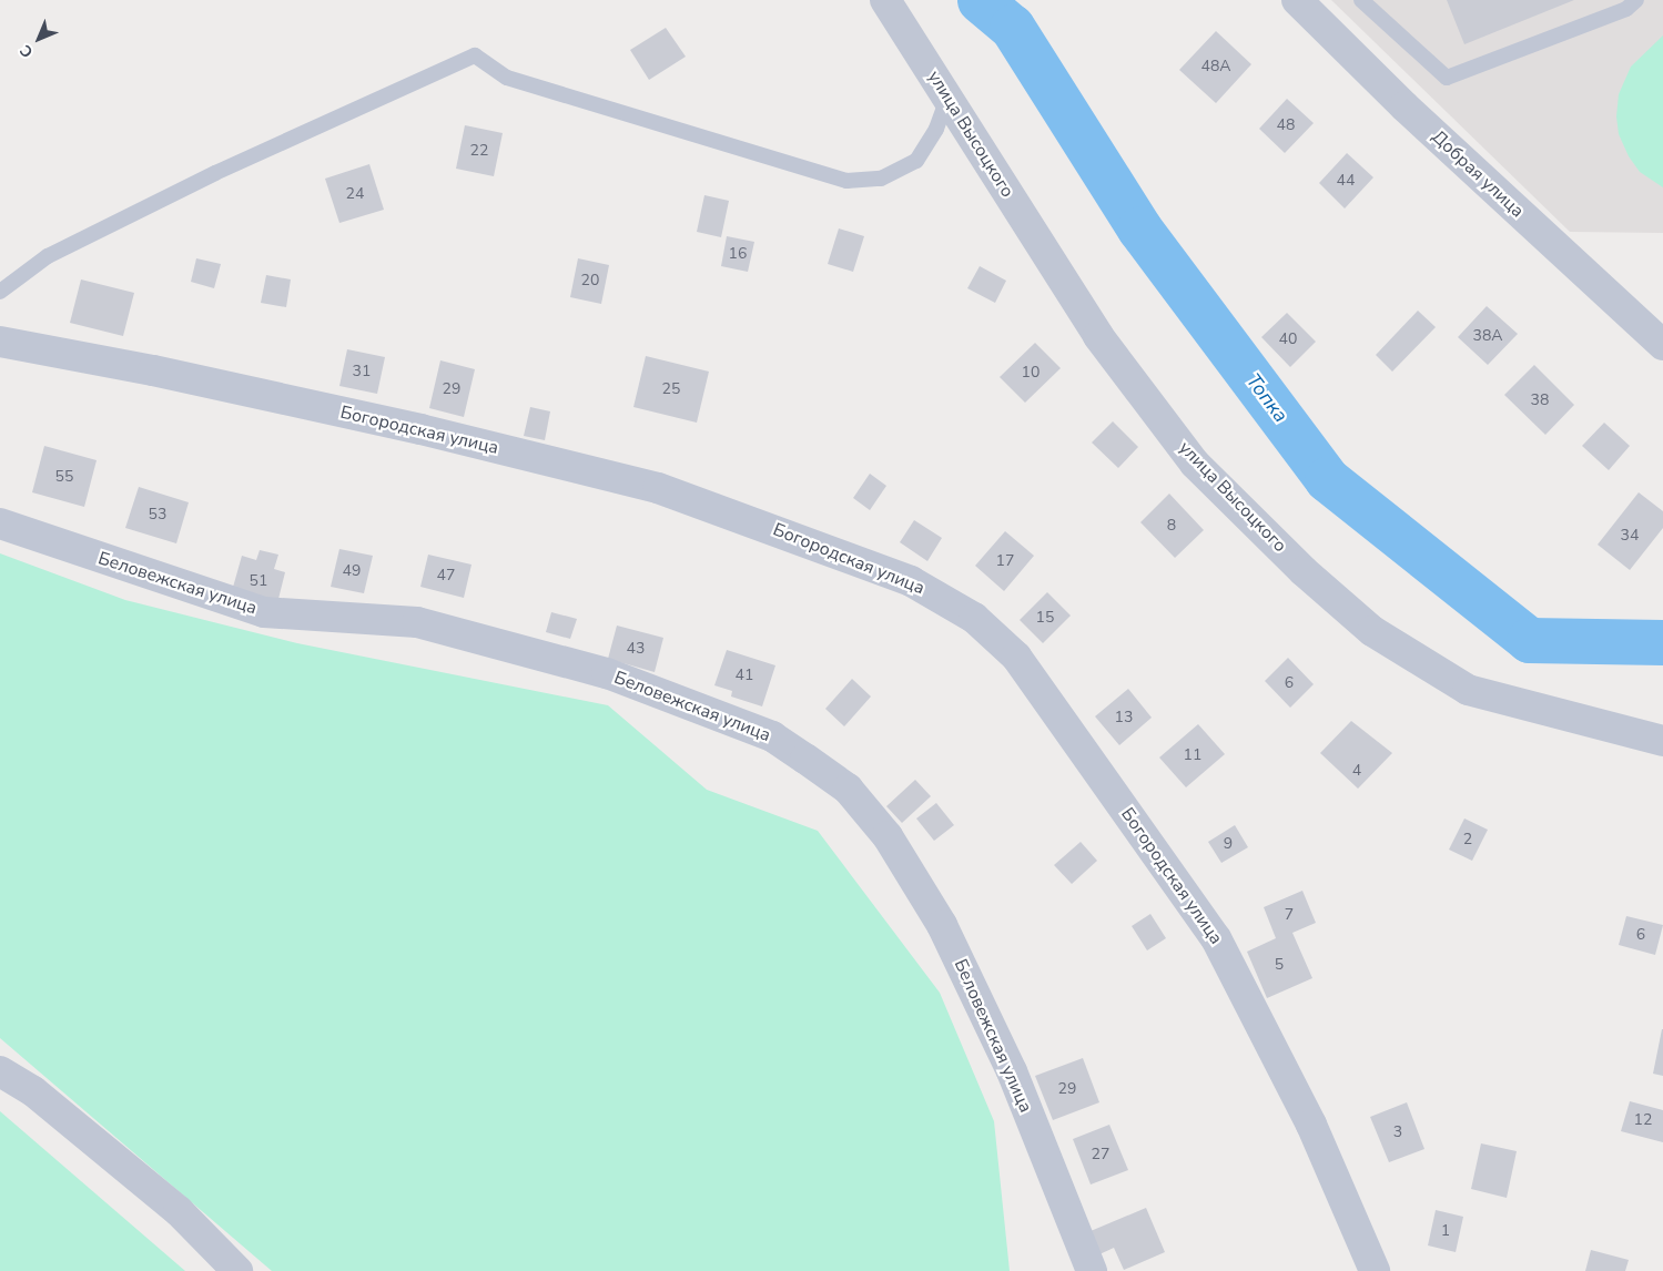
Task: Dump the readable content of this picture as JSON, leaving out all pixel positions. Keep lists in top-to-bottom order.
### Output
{
  "streets": {
    "street": [
      "улица Высоцкого",
      "Добрая улица",
      "Богородская улица",
      "Беловежская улица"
    ]
  },
  "water": ["Топка"],
  "house_numbers": [
    "48А",
    "48",
    "22",
    "44",
    "24",
    "16",
    "20",
    "38А",
    "40",
    "31",
    "10",
    "29",
    "25",
    "38",
    "55",
    "53",
    "8",
    "34",
    "17",
    "49",
    "47",
    "51",
    "15",
    "43",
    "41",
    "6",
    "13",
    "11",
    "4",
    "2",
    "9",
    "7",
    "6",
    "5",
    "29",
    "12",
    "3",
    "27",
    "1"
  ],
  "north": "bottom left"
}
